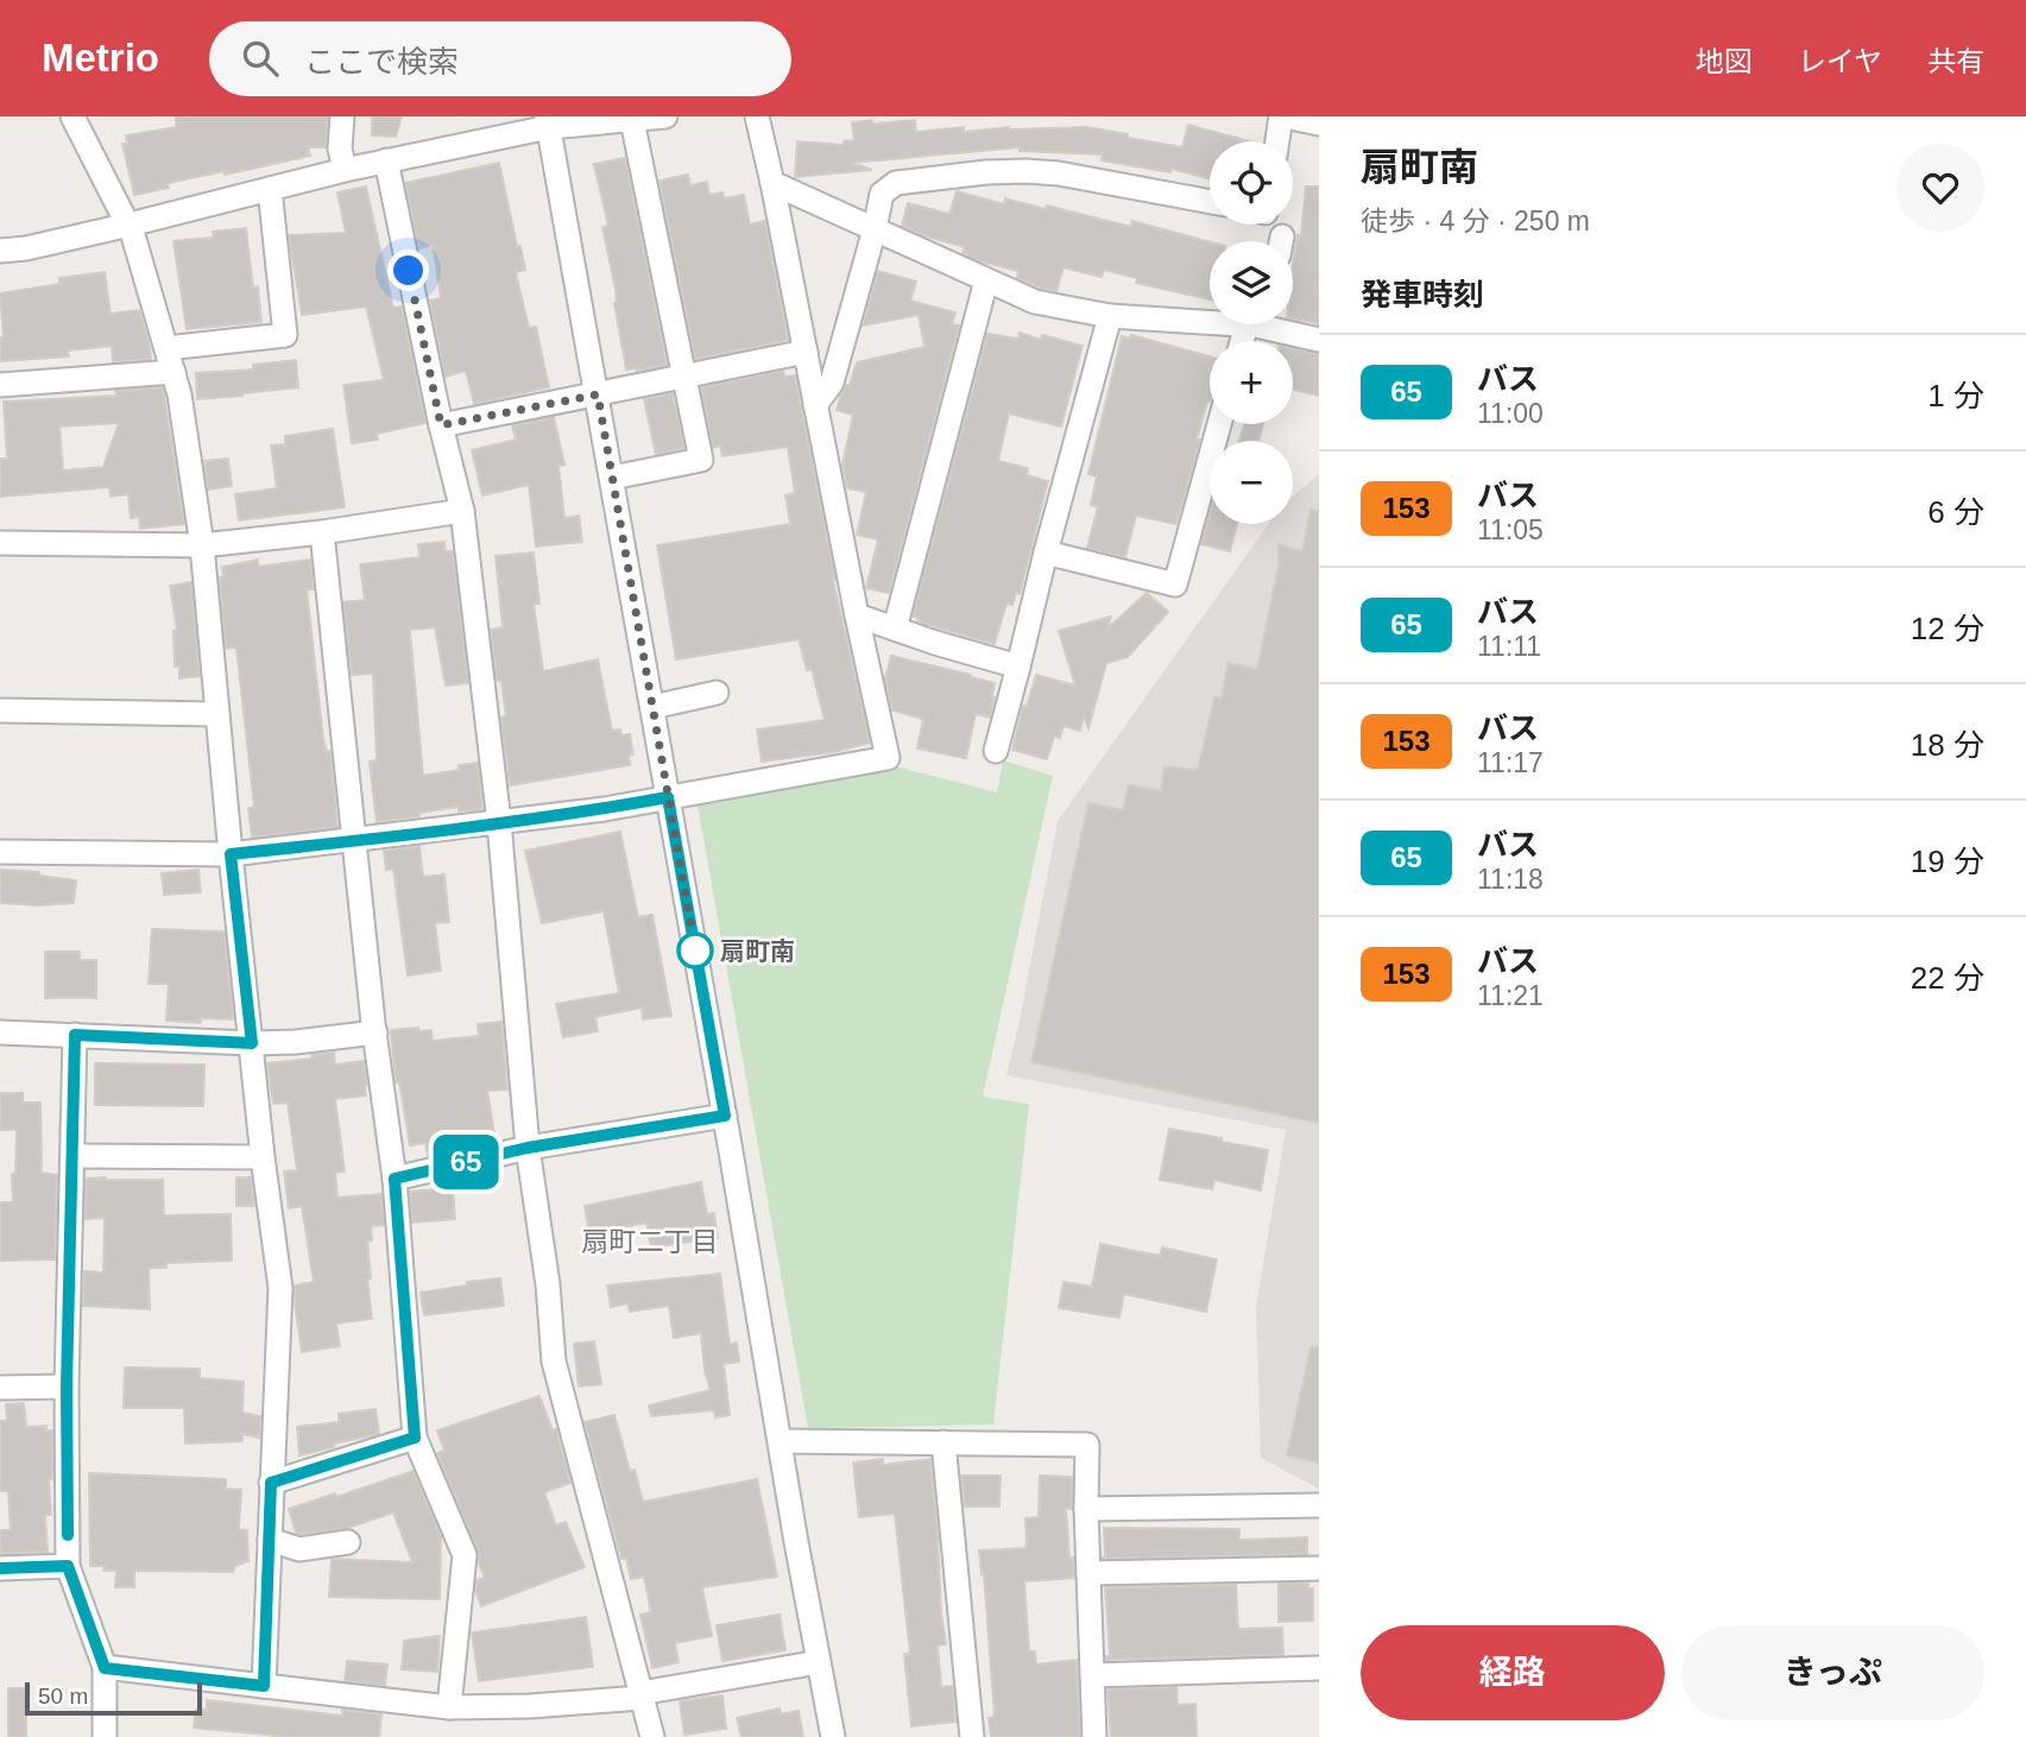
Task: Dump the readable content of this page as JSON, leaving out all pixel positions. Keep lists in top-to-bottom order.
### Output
{
  "districts": ["扇町二丁目"],
  "places": ["扇町南"],
  "lines": ["bus line 65"],
  "scale_bar": "50 m",
  "page": {
    "header": "Metrio",
    "search": "ここで検索",
    "nav": ["地図", "レイヤ", "共有"],
    "on_map": "65",
    "heading": [
      ["扇町南", "徒歩 · 4 分 · 250 m"],
      "発車時刻"
    ],
    "map_buttons": ["+", "−"],
    "list": [
      {
        "mark": "65",
        "name": "バス",
        "note": "11:00",
        "value": "1 分"
      },
      {
        "mark": "153",
        "name": "バス",
        "note": "11:05",
        "value": "6 分"
      },
      {
        "mark": "65",
        "name": "バス",
        "note": "11:11",
        "value": "12 分"
      },
      {
        "mark": "153",
        "name": "バス",
        "note": "11:17",
        "value": "18 分"
      },
      {
        "mark": "65",
        "name": "バス",
        "note": "11:18",
        "value": "19 分"
      },
      {
        "mark": "153",
        "name": "バス",
        "note": "11:21",
        "value": "22 分"
      }
    ],
    "buttons": ["経路", "きっぷ"],
    "scale": "50 m"
  }
}
